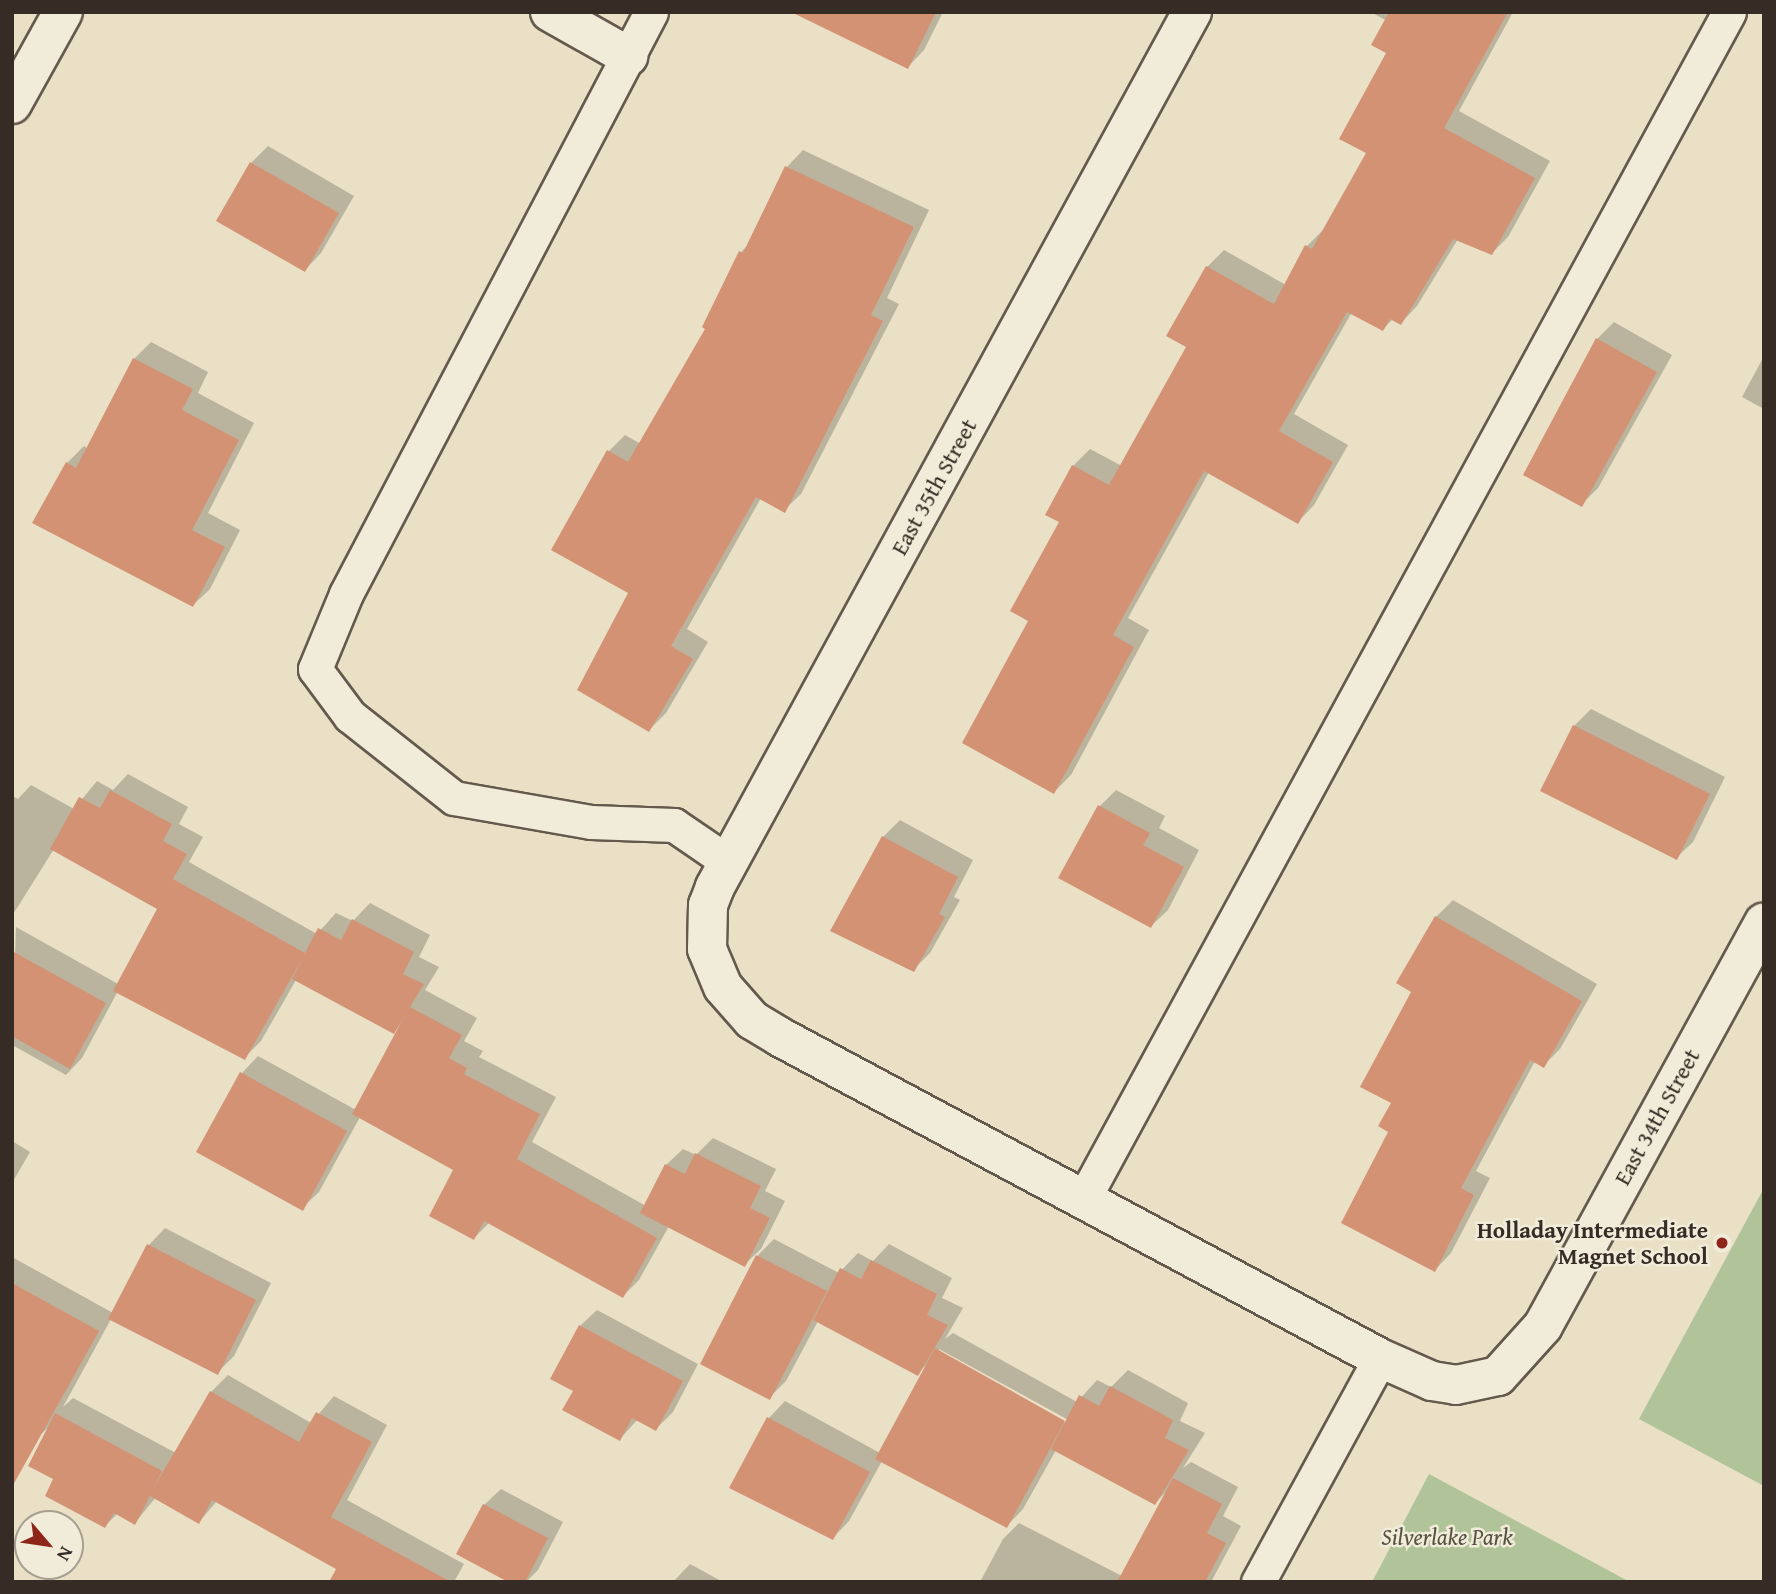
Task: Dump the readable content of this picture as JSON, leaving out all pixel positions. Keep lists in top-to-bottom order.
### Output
{
  "streets": {
    "street": ["East 35th Street", "East 34th Street"]
  },
  "crossings": [
    ["East 35th Street", "East 34th Street"]
  ],
  "parks": ["Silverlake Park"],
  "places": ["Holladay Intermediate Magnet School"],
  "north": "bottom right"
}
